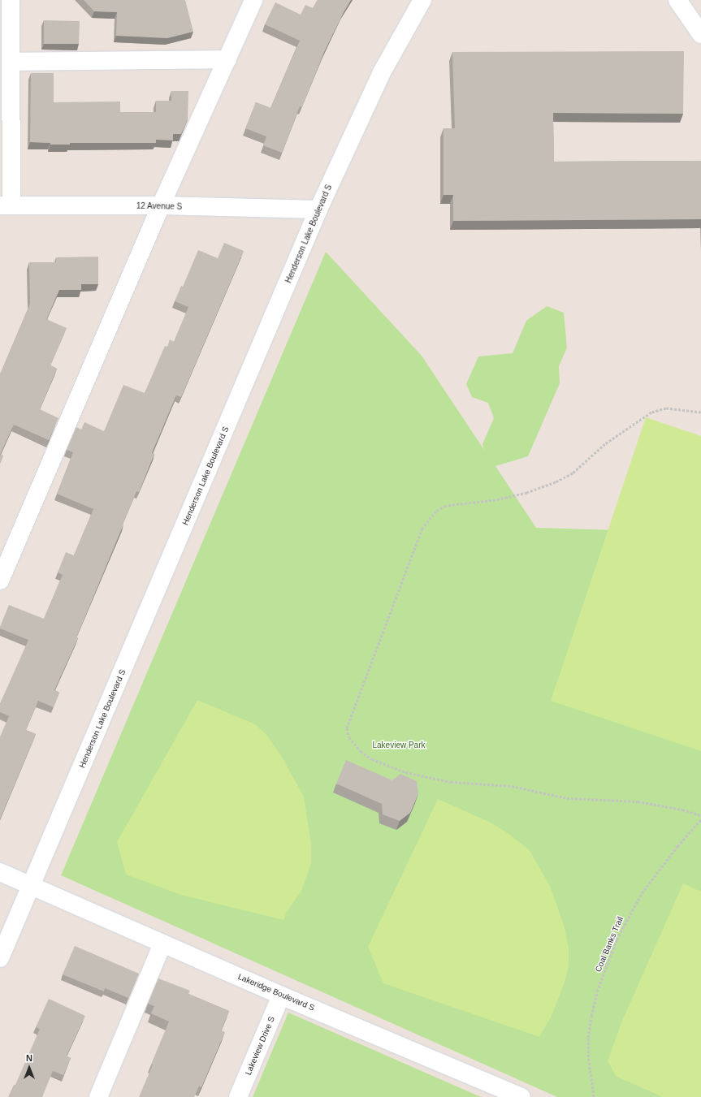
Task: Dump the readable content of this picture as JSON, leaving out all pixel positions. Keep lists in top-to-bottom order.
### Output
{
  "streets": {
    "street": [
      "12 Avenue S",
      "Henderson Lake Boulevard S",
      "Lakeridge Boulevard S",
      "Lakeview Drive S"
    ],
    "path": ["Coal Banks Trail"]
  },
  "crossings": [
    ["12 Avenue S", "Henderson Lake Boulevard S"],
    ["Henderson Lake Boulevard S", "Lakeridge Boulevard S"],
    ["Lakeridge Boulevard S", "Lakeview Drive S"]
  ],
  "parks": ["Lakeview Park"],
  "north": "top"
}
